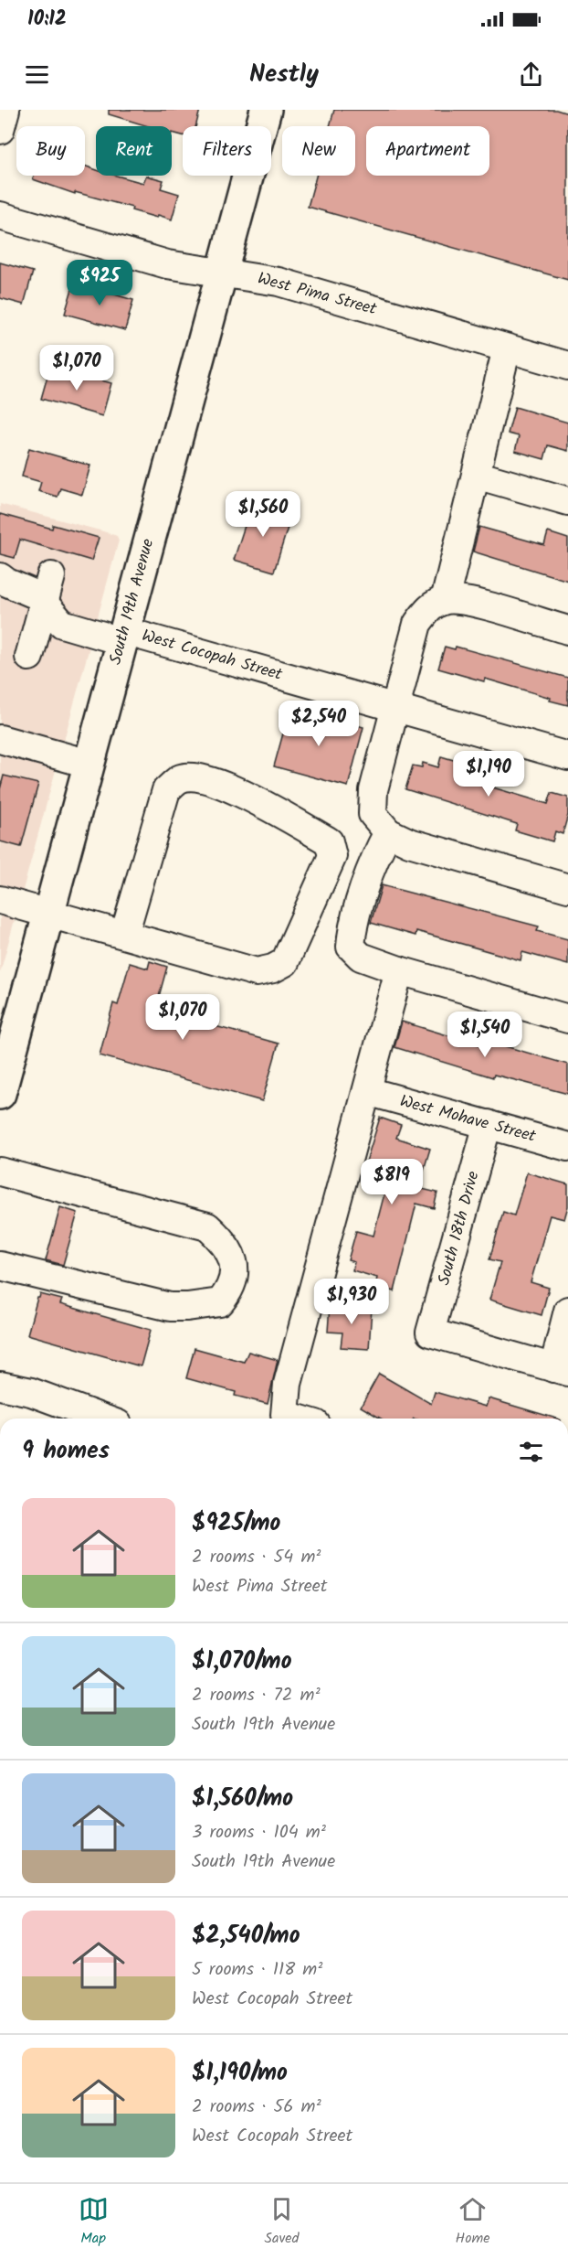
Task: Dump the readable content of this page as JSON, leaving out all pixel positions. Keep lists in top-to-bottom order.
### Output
{
  "streets": {
    "main road": ["South 19th Avenue"],
    "street": [
      "West Pima Street",
      "West Cocopah Street",
      "West Mohave Street",
      "South 18th Drive"
    ]
  },
  "crossings": [
    ["West Pima Street", "South 19th Avenue"],
    ["South 19th Avenue", "West Cocopah Street"],
    ["West Mohave Street", "South 18th Drive"]
  ],
  "page": {
    "status": "10:12",
    "header": "Nestly",
    "chip": [
      "Buy",
      "Rent",
      "Filters",
      "New",
      "Apartment"
    ],
    "price": [
      "$925",
      "$1,070",
      "$1,560",
      "$2,540",
      "$1,190",
      "$1,070",
      "$1,540",
      "$819",
      "$1,930"
    ],
    "heading": "9 homes",
    "list": [
      {
        "name": "$925/mo",
        "note": "2 rooms · 54 m² · West Pima Street"
      },
      {
        "name": "$1,070/mo",
        "note": "2 rooms · 72 m² · South 19th Avenue"
      },
      {
        "name": "$1,560/mo",
        "note": "3 rooms · 104 m² · South 19th Avenue"
      },
      {
        "name": "$2,540/mo",
        "note": "5 rooms · 118 m² · West Cocopah Street"
      },
      {
        "name": "$1,190/mo",
        "note": "2 rooms · 56 m² · West Cocopah Street"
      }
    ],
    "tabs": ["Map", "Saved", "Home"]
  }
}
